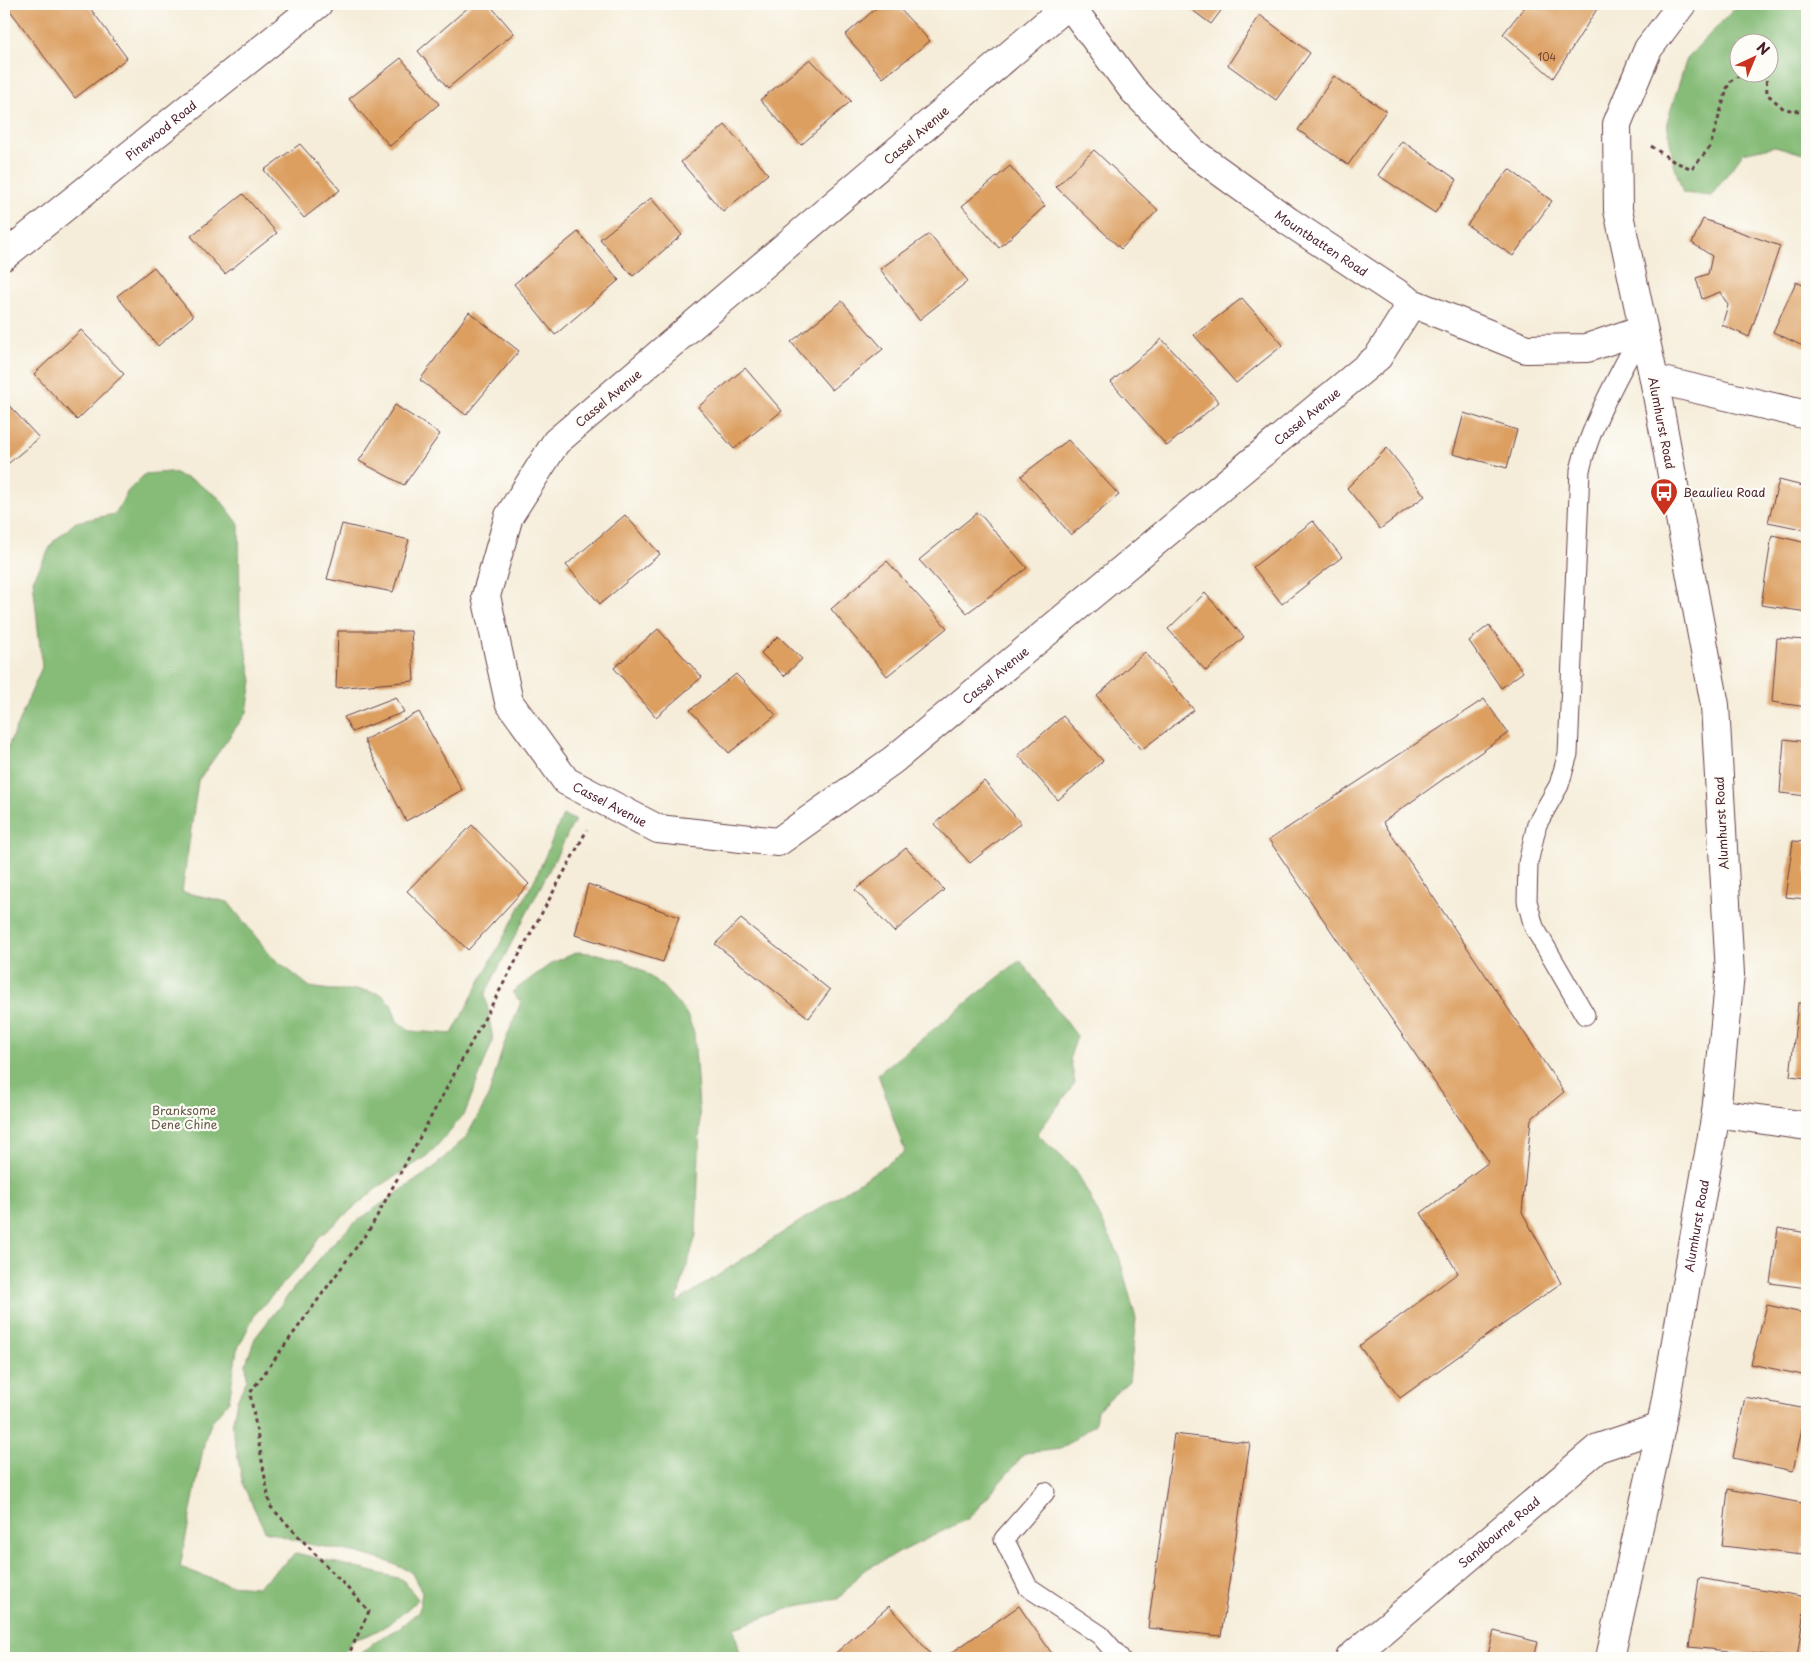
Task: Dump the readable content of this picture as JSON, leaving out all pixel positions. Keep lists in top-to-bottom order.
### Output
{
  "streets": {
    "street": [
      "Pinewood Road",
      "Cassel Avenue",
      "Mountbatten Road",
      "Alumhurst Road",
      "Sandbourne Road"
    ]
  },
  "crossings": [
    ["Cassel Avenue", "Mountbatten Road"],
    ["Mountbatten Road", "Alumhurst Road"],
    ["Alumhurst Road", "Sandbourne Road"]
  ],
  "parks": ["Branksome Dene Chine"],
  "places": {
    "bus stop": ["Beaulieu Road"]
  },
  "house_numbers": ["104"],
  "north": "top right"
}
